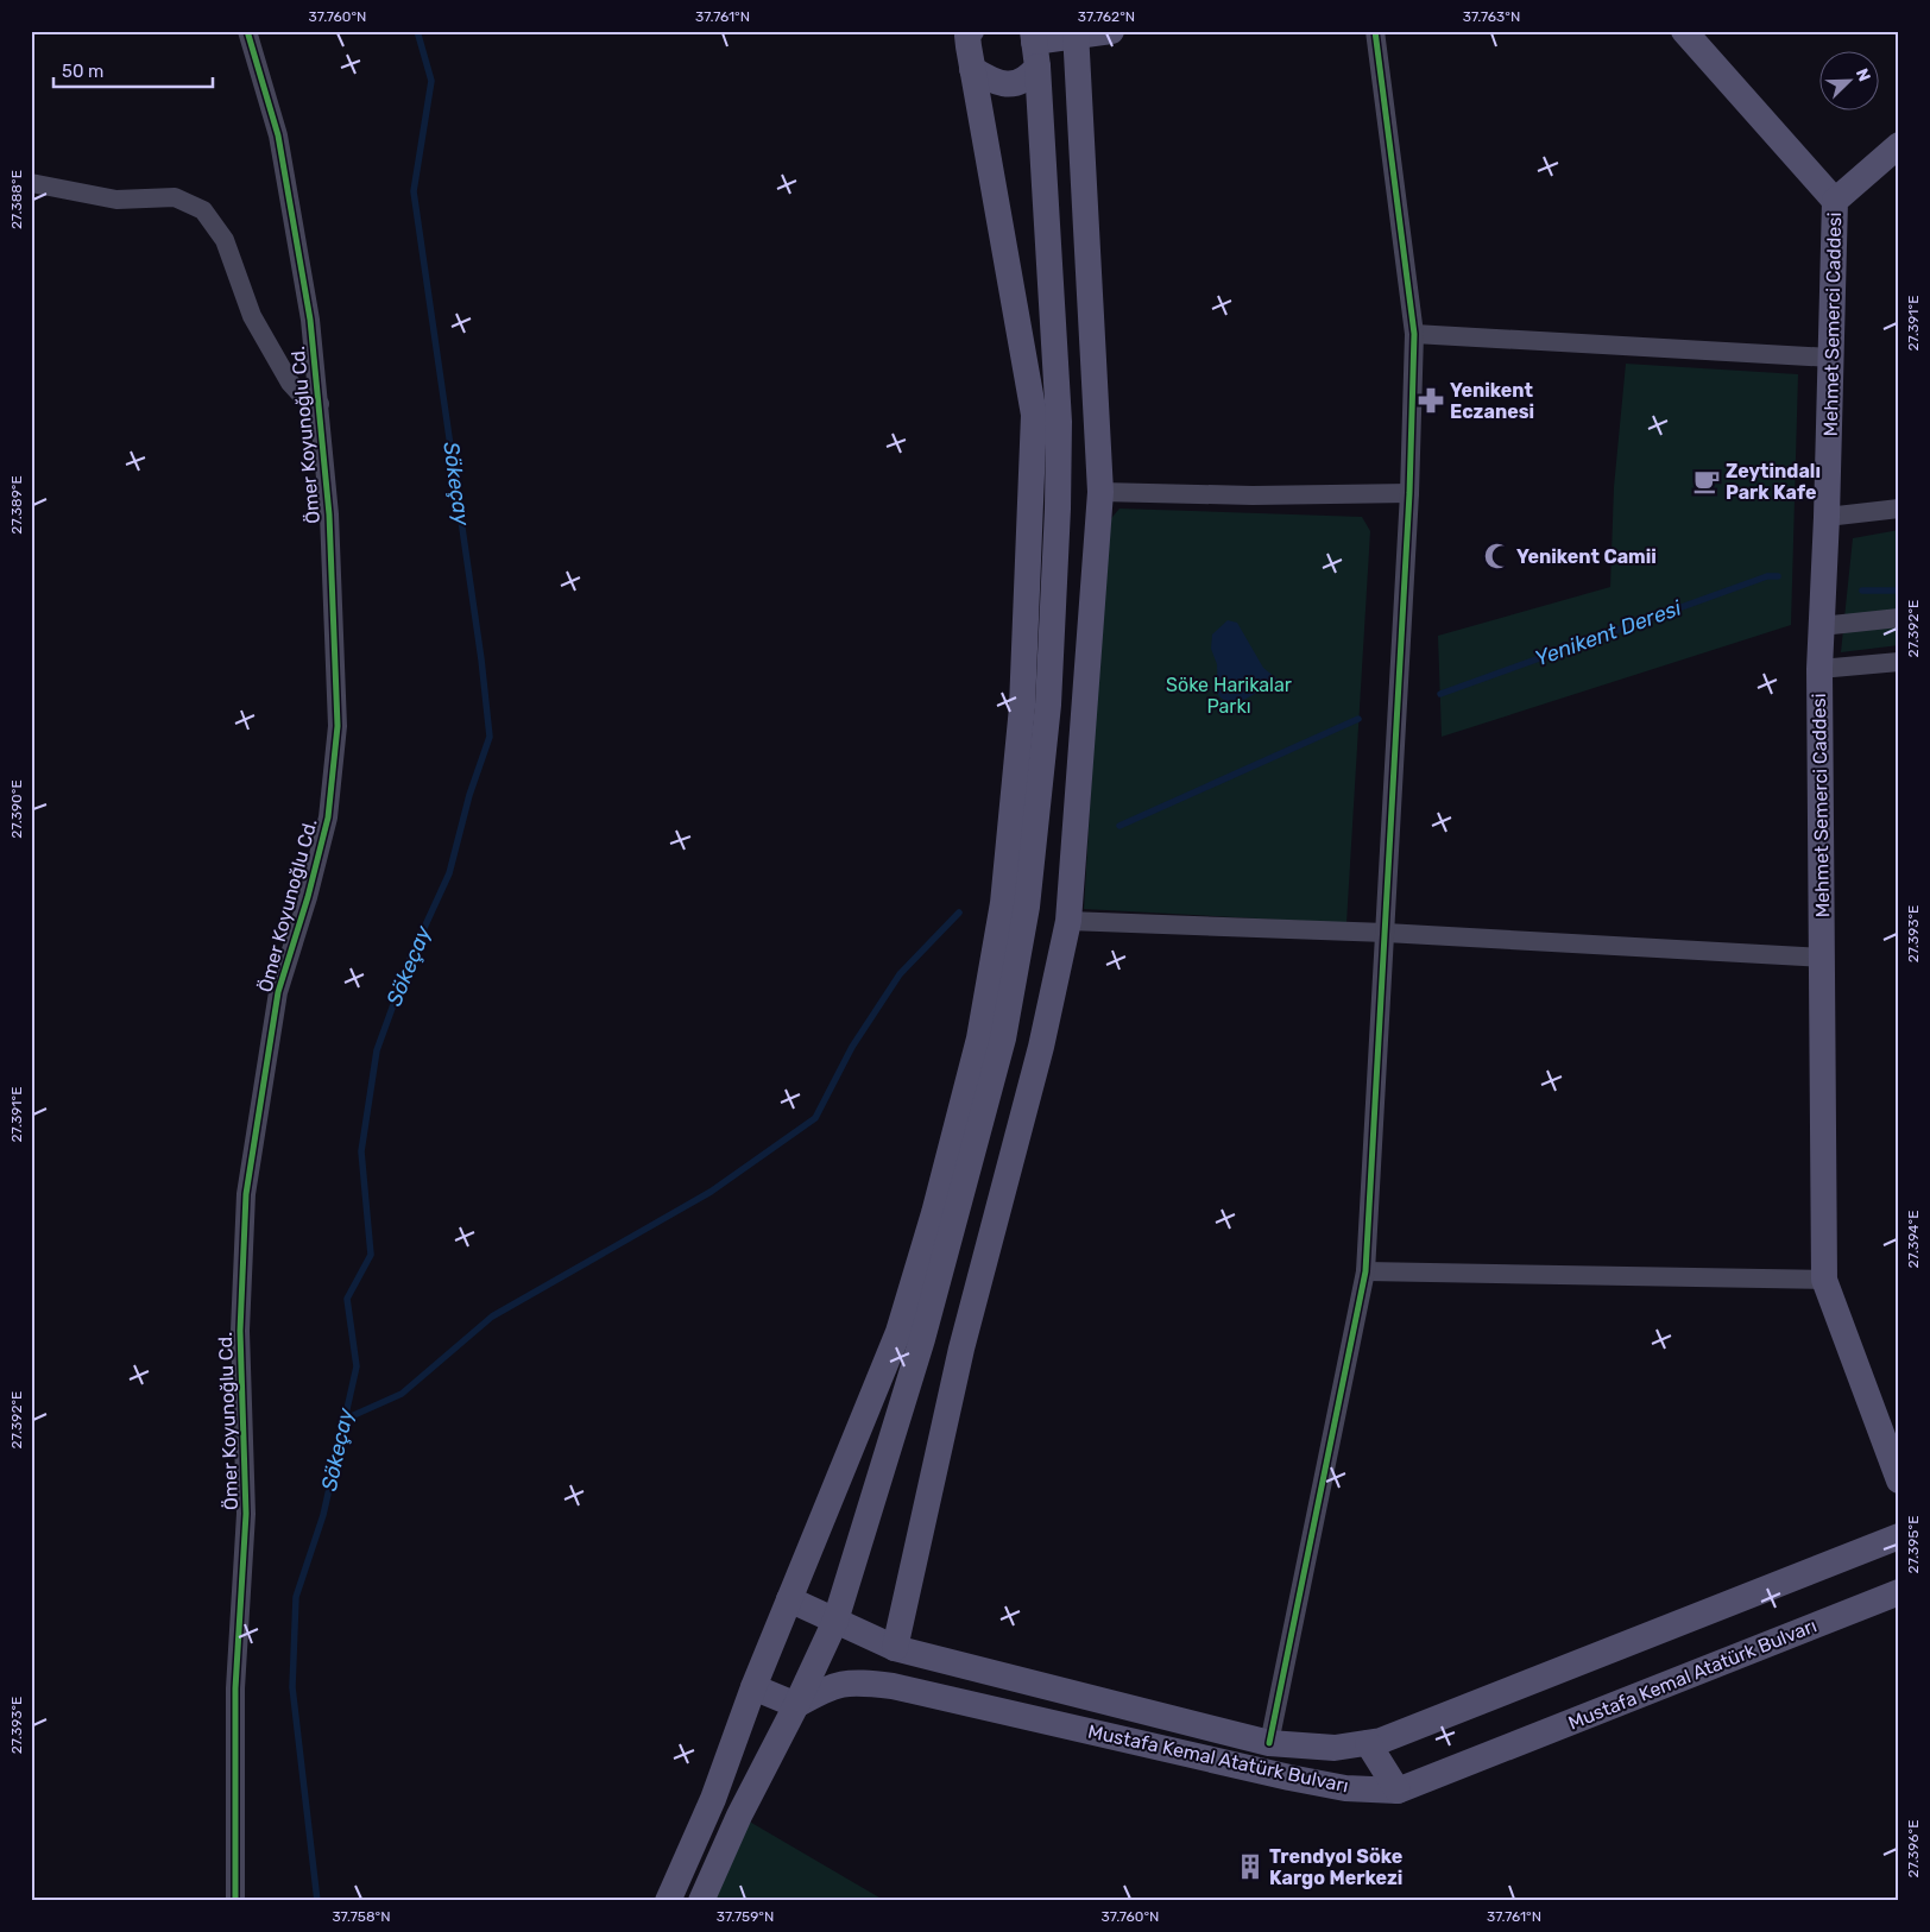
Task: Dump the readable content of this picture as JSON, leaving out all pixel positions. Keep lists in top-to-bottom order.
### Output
{
  "streets": {
    "street": ["Mehmet Semerci Caddesi", "Ömer Koyunoğlu Cd.", "Mustafa Kemal Atatürk Bulvarı"]
  },
  "water": ["Sökeçay", "Yenikent Deresi"],
  "parks": ["Söke Harikalar Parkı"],
  "places": {
    "pharmacy": ["Yenikent Eczanesi"],
    "cafe": ["Zeytindalı Park Kafe"],
    "mosque": ["Yenikent Camii"],
    "building": ["Trendyol Söke Kargo Merkezi"]
  },
  "scale_bar": "50 m",
  "north": "top right",
  "coordinates": [
    "37.760°N",
    "37.761°N",
    "37.762°N",
    "37.763°N",
    "27.388°E",
    "27.391°E",
    "27.389°E",
    "27.392°E",
    "27.390°E",
    "27.393°E",
    "27.394°E",
    "27.395°E",
    "27.396°E",
    "37.758°N",
    "37.759°N"
  ]
}
